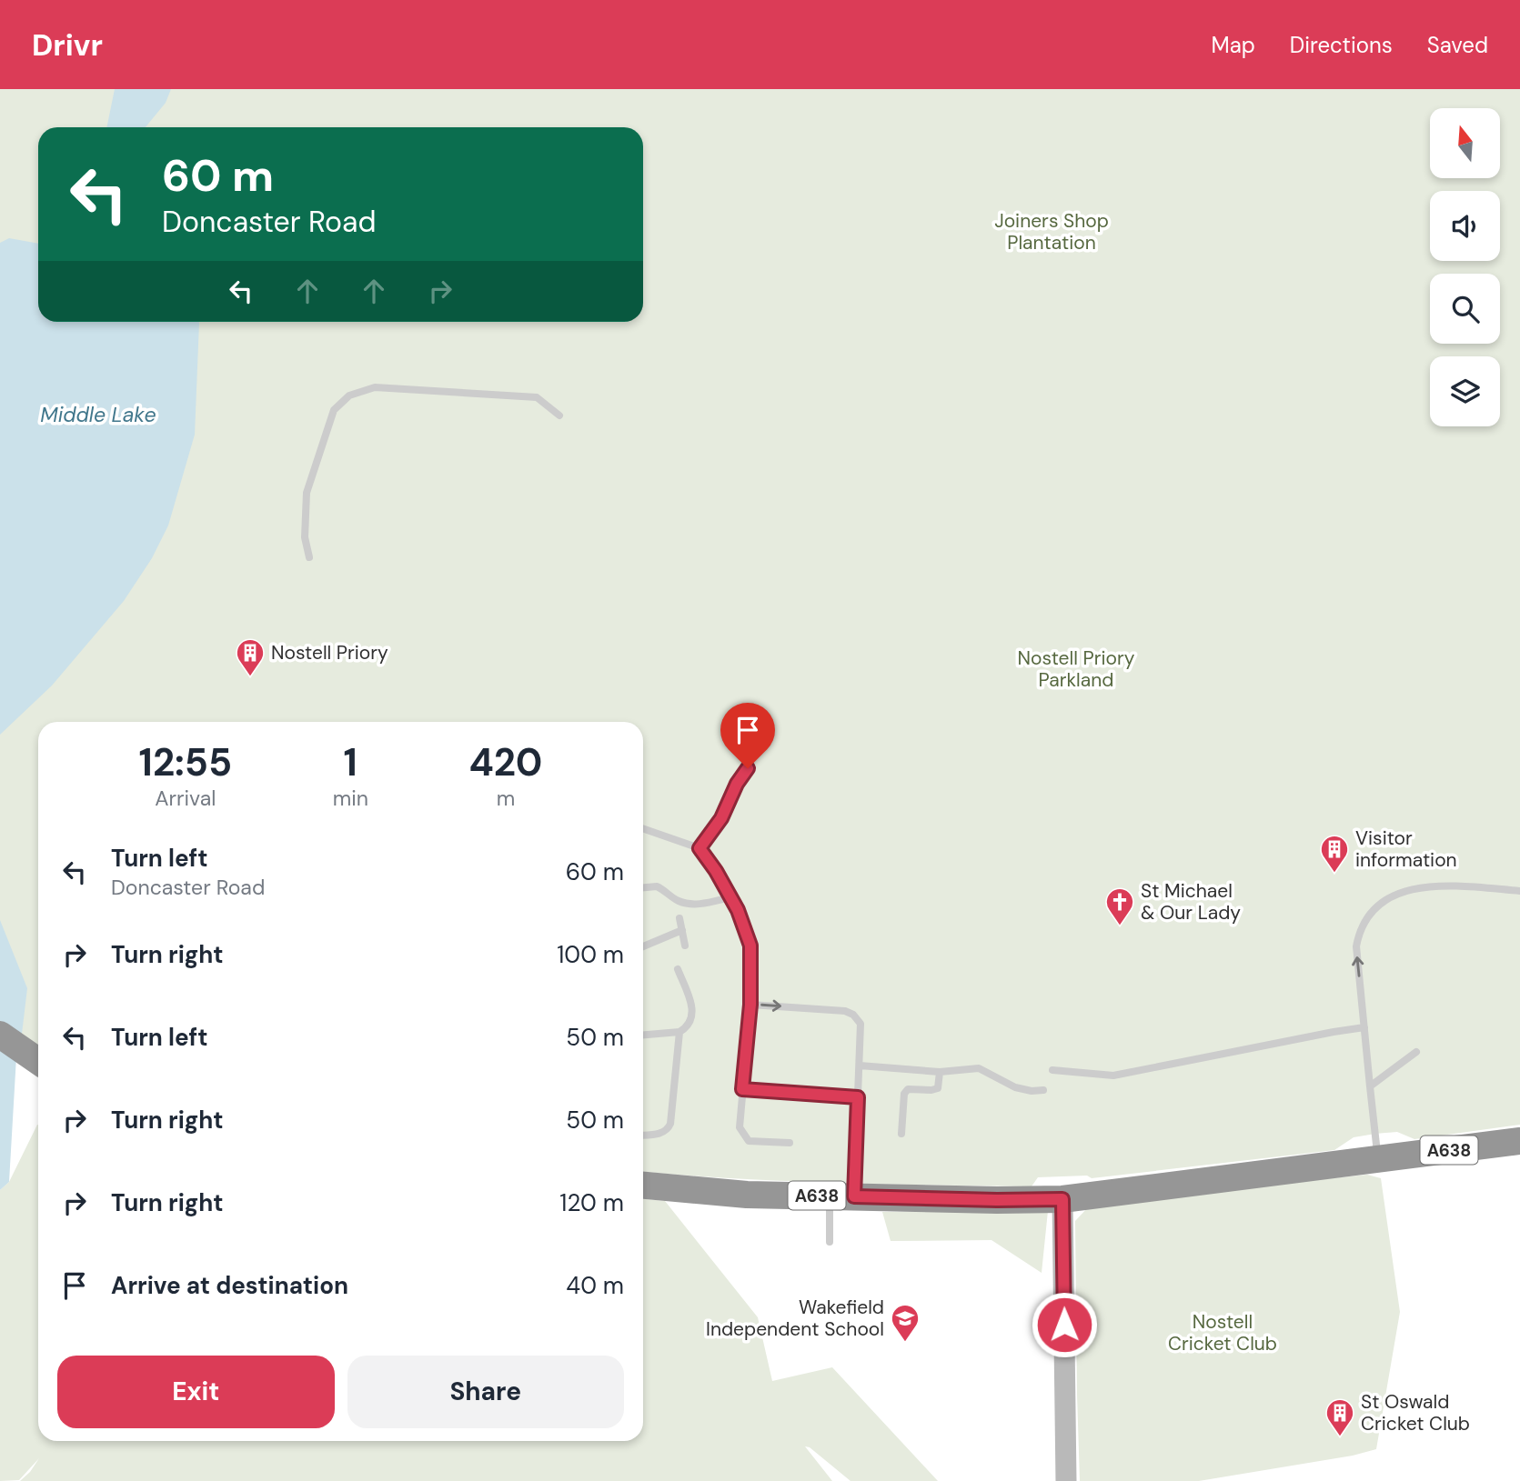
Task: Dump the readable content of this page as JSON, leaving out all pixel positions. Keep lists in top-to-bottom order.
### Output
{
  "streets": {
    "highway": ["A638"]
  },
  "water": ["Middle Lake"],
  "parks": ["Joiners Shop Plantation", "Nostell Priory Parkland", "Nostell Cricket Club"],
  "places": {
    "building": ["Nostell Priory", "Visitor information", "St Oswald Cricket Club"],
    "church": ["St Michael & Our Lady"],
    "school or university": ["Wakefield Independent School"]
  },
  "north": "top",
  "page": {
    "header": "Drivr",
    "nav": ["Map", "Directions", "Saved"],
    "turn": ["60 m", "Doncaster Road"],
    "eta": [
      "12:55",
      "Arrival",
      "1",
      "min",
      "420",
      "m"
    ],
    "list": [
      {
        "name": "Turn left",
        "note": "Doncaster Road",
        "value": "60 m"
      },
      {
        "name": "Turn right",
        "value": "100 m"
      },
      {
        "name": "Turn left",
        "value": "50 m"
      },
      {
        "name": "Turn right",
        "value": "50 m"
      },
      {
        "name": "Turn right",
        "value": "120 m"
      },
      {
        "name": "Arrive at destination",
        "value": "40 m"
      }
    ],
    "buttons": ["Exit", "Share"]
  }
}
